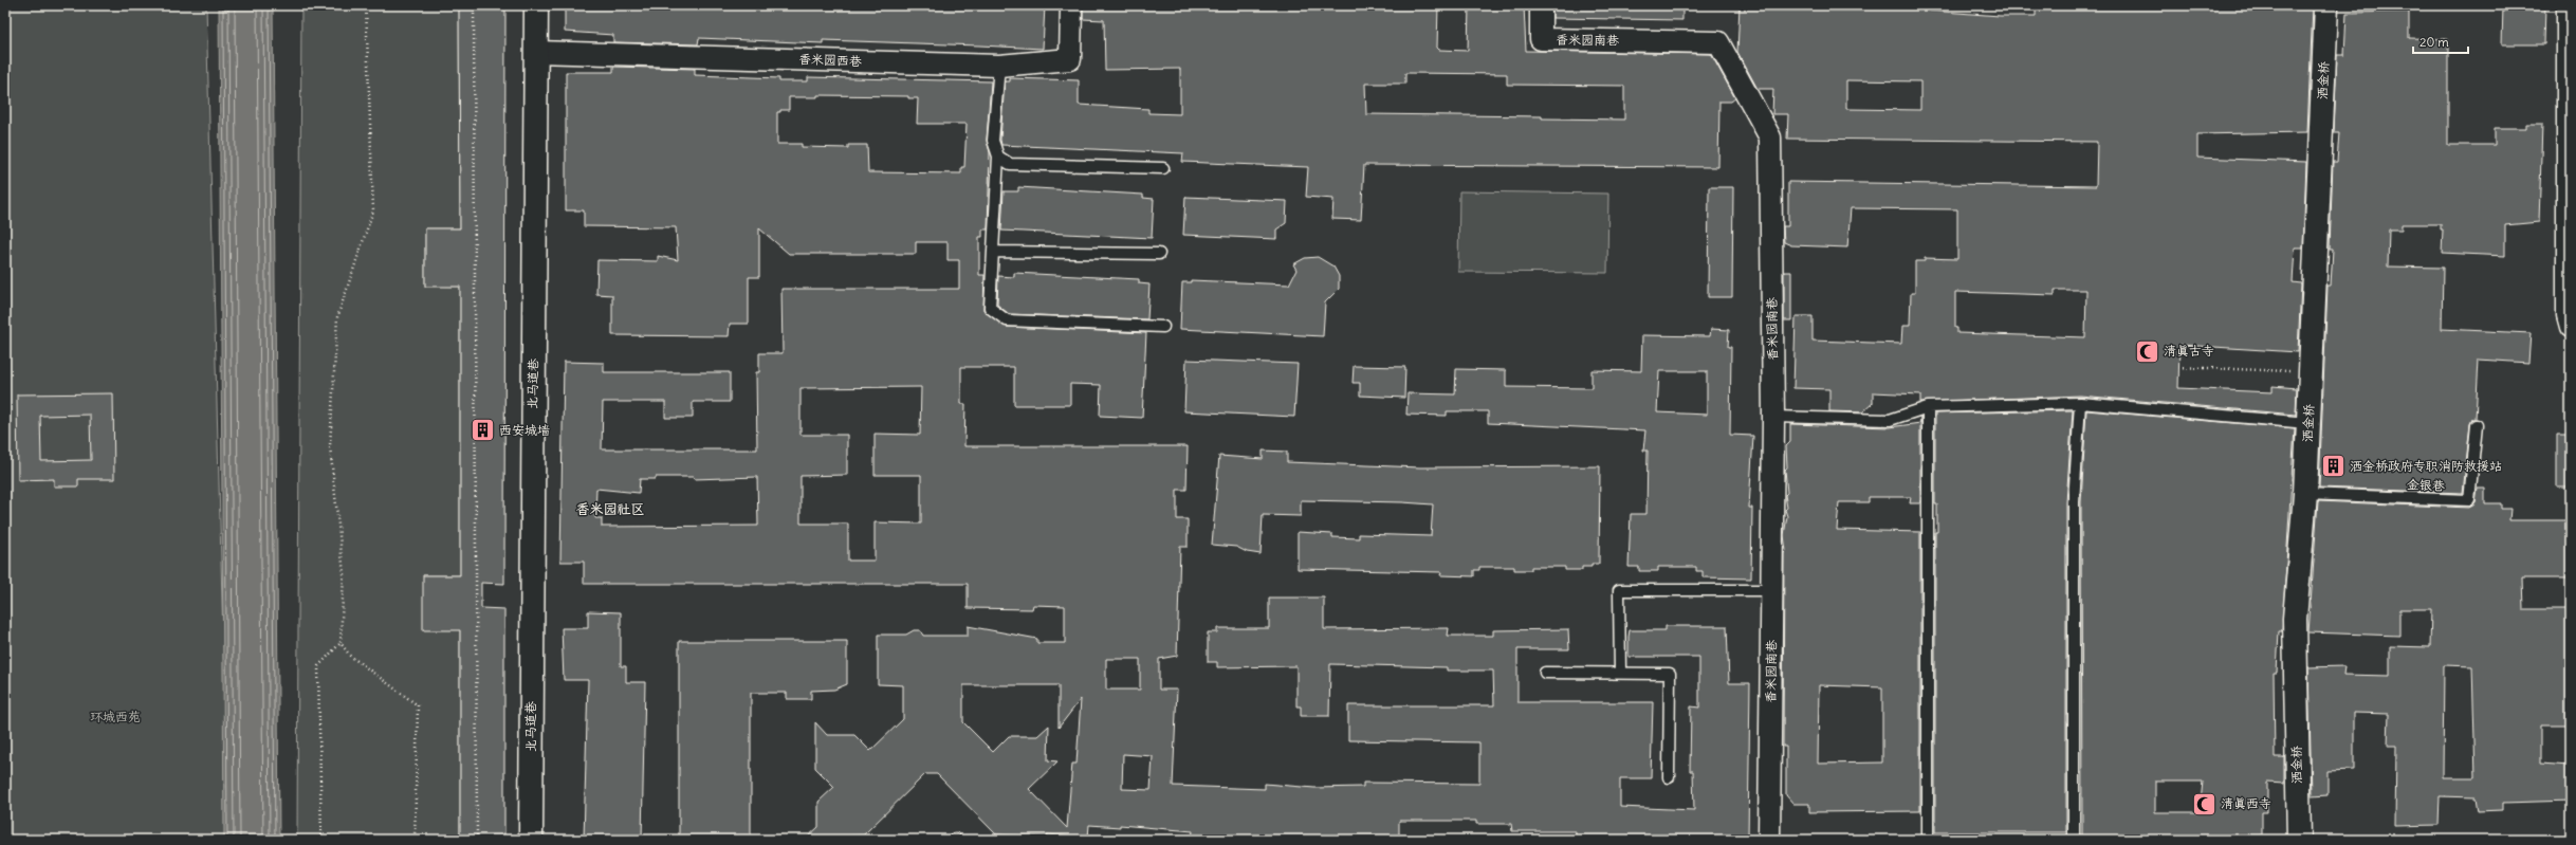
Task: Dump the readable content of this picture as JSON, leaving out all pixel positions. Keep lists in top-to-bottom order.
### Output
{
  "streets": {
    "street": [
      "香米园南巷",
      "香米园西巷",
      "洒金桥",
      "北马道巷"
    ],
    "lane": ["金银巷"]
  },
  "crossings": [
    ["香米园西巷", "北马道巷"],
    ["洒金桥", "金银巷"]
  ],
  "districts": ["香米园社区"],
  "parks": ["环城西苑"],
  "places": {
    "mosque": ["清真古寺", "清真西寺"],
    "building": ["西安城墙", "洒金桥政府专职消防救援站"]
  },
  "scale_bar": "20 m"
}
